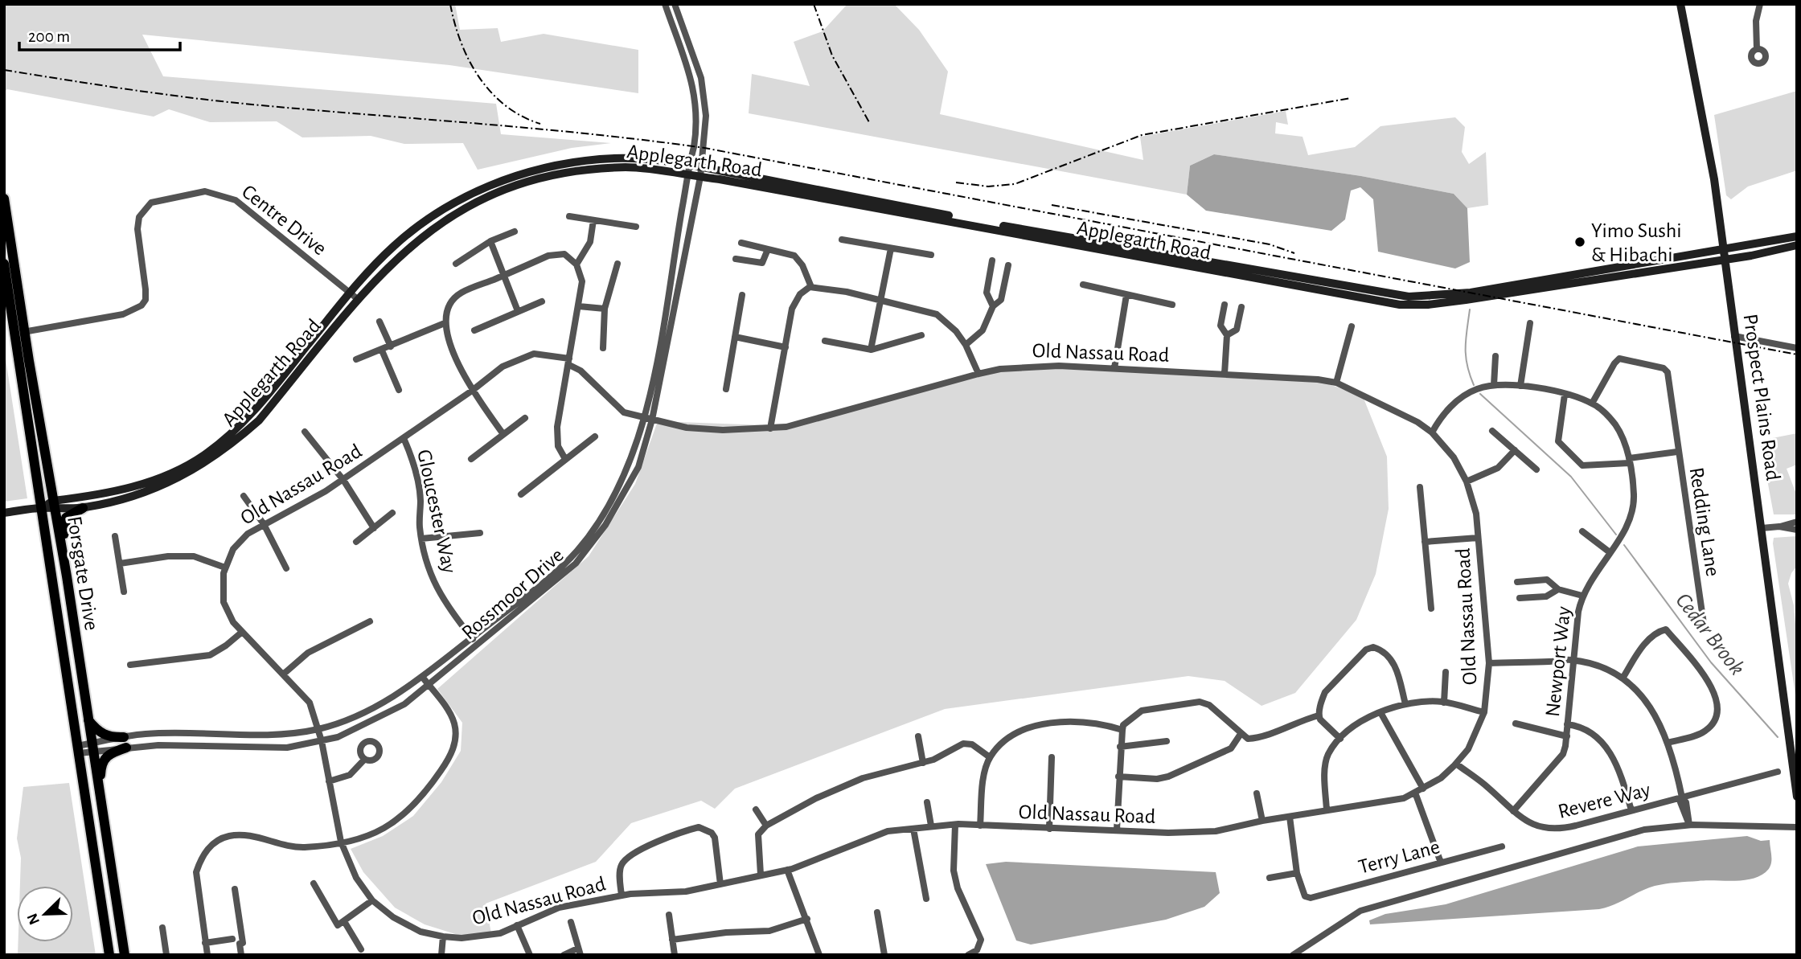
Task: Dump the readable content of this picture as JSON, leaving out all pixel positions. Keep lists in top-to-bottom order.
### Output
{
  "streets": {
    "main road": ["Applegarth Road", "Prospect Plains Road", "Forsgate Drive"],
    "street": [
      "Centre Drive",
      "Old Nassau Road",
      "Gloucester Way",
      "Redding Lane",
      "Rossmoor Drive",
      "Newport Way",
      "Revere Way",
      "Terry Lane"
    ]
  },
  "crossings": [
    ["Applegarth Road", "Centre Drive"],
    ["Applegarth Road", "Prospect Plains Road"],
    ["Applegarth Road", "Forsgate Drive"],
    ["Applegarth Road", "Rossmoor Drive"],
    ["Centre Drive", "Forsgate Drive"],
    ["Old Nassau Road", "Gloucester Way"],
    ["Old Nassau Road", "Rossmoor Drive"],
    ["Old Nassau Road", "Newport Way"],
    ["Old Nassau Road", "Revere Way"],
    ["Gloucester Way", "Rossmoor Drive"],
    ["Redding Lane", "Newport Way"],
    ["Forsgate Drive", "Rossmoor Drive"],
    ["Newport Way", "Revere Way"]
  ],
  "water": ["Cedar Brook"],
  "places": ["Yimo Sushi & Hibachi"],
  "scale_bar": "200 m",
  "north": "bottom left"
}
